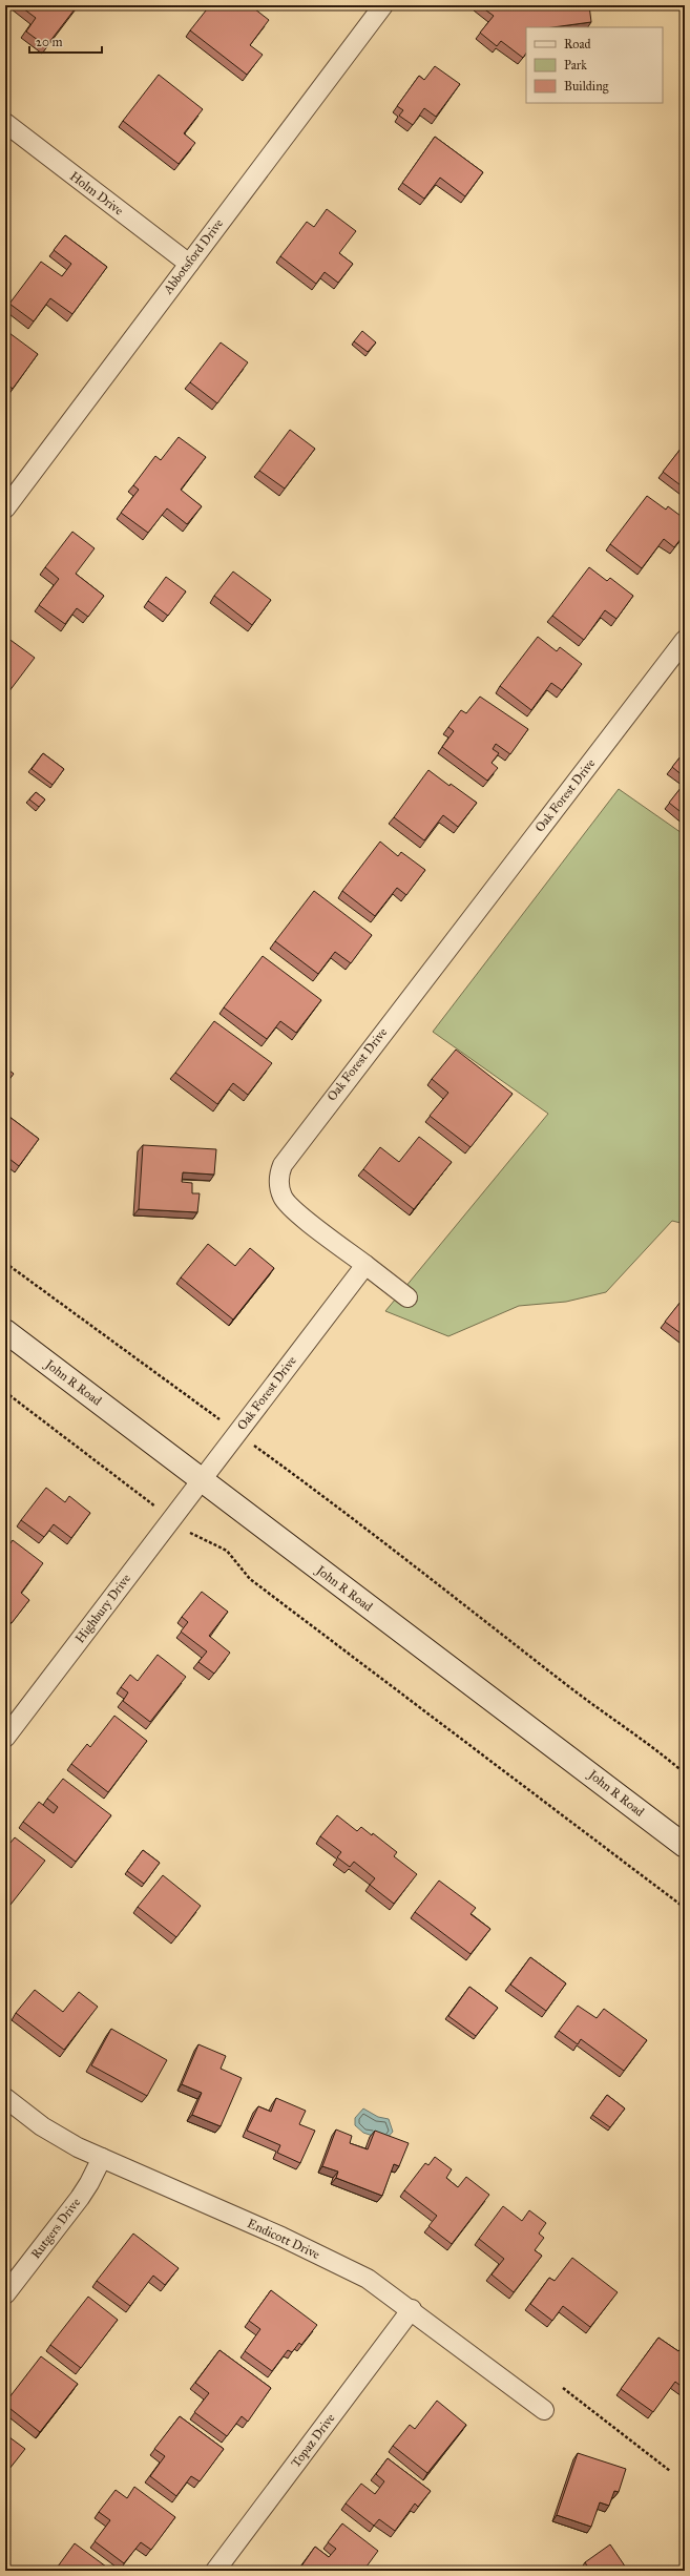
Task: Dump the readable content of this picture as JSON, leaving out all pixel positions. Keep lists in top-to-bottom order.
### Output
{
  "streets": {
    "main road": ["John R Road"],
    "street": [
      "Holm Drive",
      "Abbotsford Drive",
      "Oak Forest Drive",
      "Highbury Drive",
      "Rutgers Drive",
      "Endicott Drive",
      "Topaz Drive"
    ]
  },
  "crossings": [
    ["Holm Drive", "Abbotsford Drive"],
    ["Oak Forest Drive", "John R Road"],
    ["Oak Forest Drive", "Highbury Drive"],
    ["John R Road", "Highbury Drive"],
    ["Rutgers Drive", "Endicott Drive"],
    ["Endicott Drive", "Topaz Drive"]
  ],
  "legend": ["Road", "Park", "Building"],
  "scale_bar": "20 m"
}
